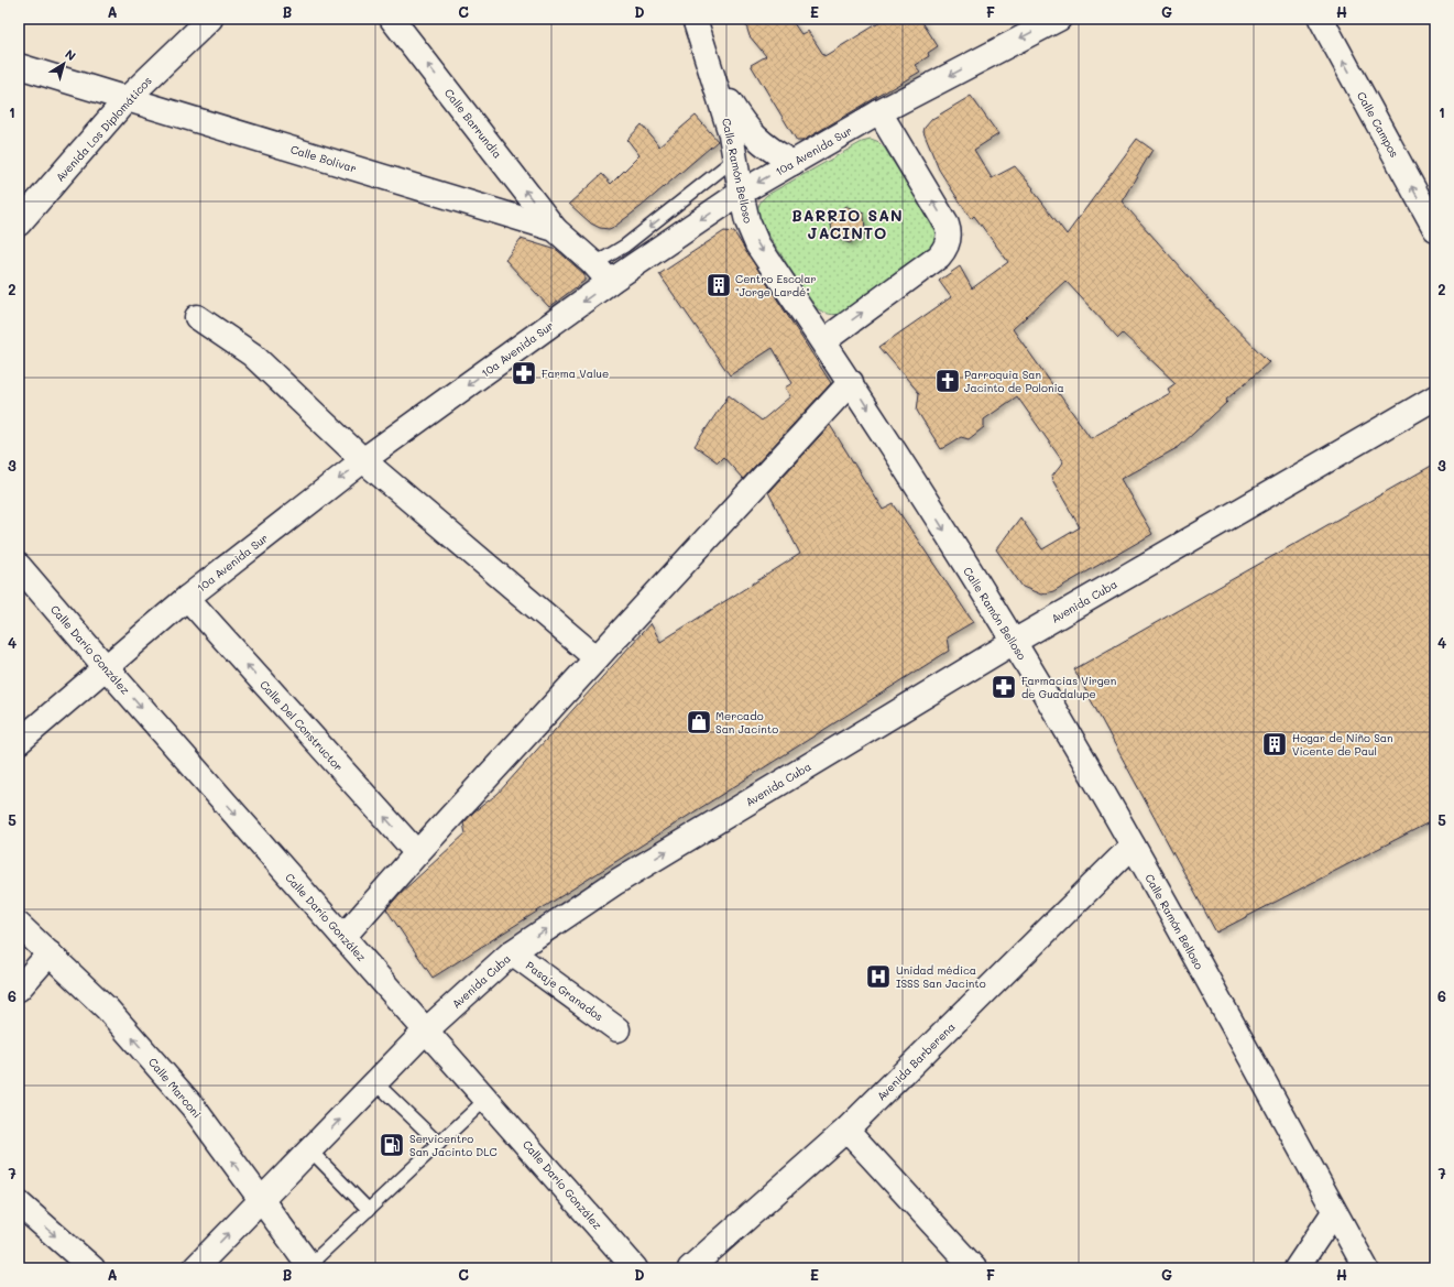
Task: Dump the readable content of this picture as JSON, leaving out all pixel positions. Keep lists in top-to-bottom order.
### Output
{
  "streets": {
    "street": [
      "Calle Barrundia",
      "Calle Campos",
      "Avenida Los Diplomáticos",
      "10a Avenida Sur",
      "Calle Bolívar",
      "Calle Ramón Belloso",
      "Avenida Cuba",
      "Calle Darío González",
      "Calle Del Constructor",
      "Pasaje Granados",
      "Avenida Barberena",
      "Calle Marconi"
    ]
  },
  "crossings": [
    ["Calle Barrundia", "Calle Bolívar"],
    ["Avenida Los Diplomáticos", "Calle Bolívar"],
    ["10a Avenida Sur", "Calle Bolívar"],
    ["10a Avenida Sur", "Calle Ramón Belloso"],
    ["10a Avenida Sur", "Calle Darío González"],
    ["10a Avenida Sur", "Calle Del Constructor"],
    ["Calle Ramón Belloso", "Avenida Cuba"],
    ["Calle Ramón Belloso", "Avenida Barberena"],
    ["Avenida Cuba", "Calle Darío González"],
    ["Avenida Cuba", "Pasaje Granados"],
    ["Avenida Cuba", "Calle Marconi"]
  ],
  "one_way": [
    "Calle Barrundia",
    "Calle Campos",
    "10a Avenida Sur",
    "Calle Darío González",
    "Calle Del Constructor"
  ],
  "districts": ["BARRIO SAN JACINTO"],
  "places": {
    "building": ["Centro Escolar \"Jorge Lardé\"", "Hogar de Niño San Vicente de Paul"],
    "pharmacy": ["Farma Value", "Farmacias Virgen de Guadalupe"],
    "church": ["Parroquia San Jacinto de Polonia"],
    "shop": ["Mercado San Jacinto"],
    "hospital": ["Unidad médica ISSS San Jacinto"],
    "fuel station": ["Servicentro San Jacinto DLC"]
  },
  "north": "top right",
  "grid": {
    "columns": [
      "A",
      "B",
      "C",
      "D",
      "E",
      "F",
      "G",
      "H"
    ],
    "rows": [
      "1",
      "2",
      "3",
      "4",
      "5",
      "6",
      "7"
    ]
  }
}
